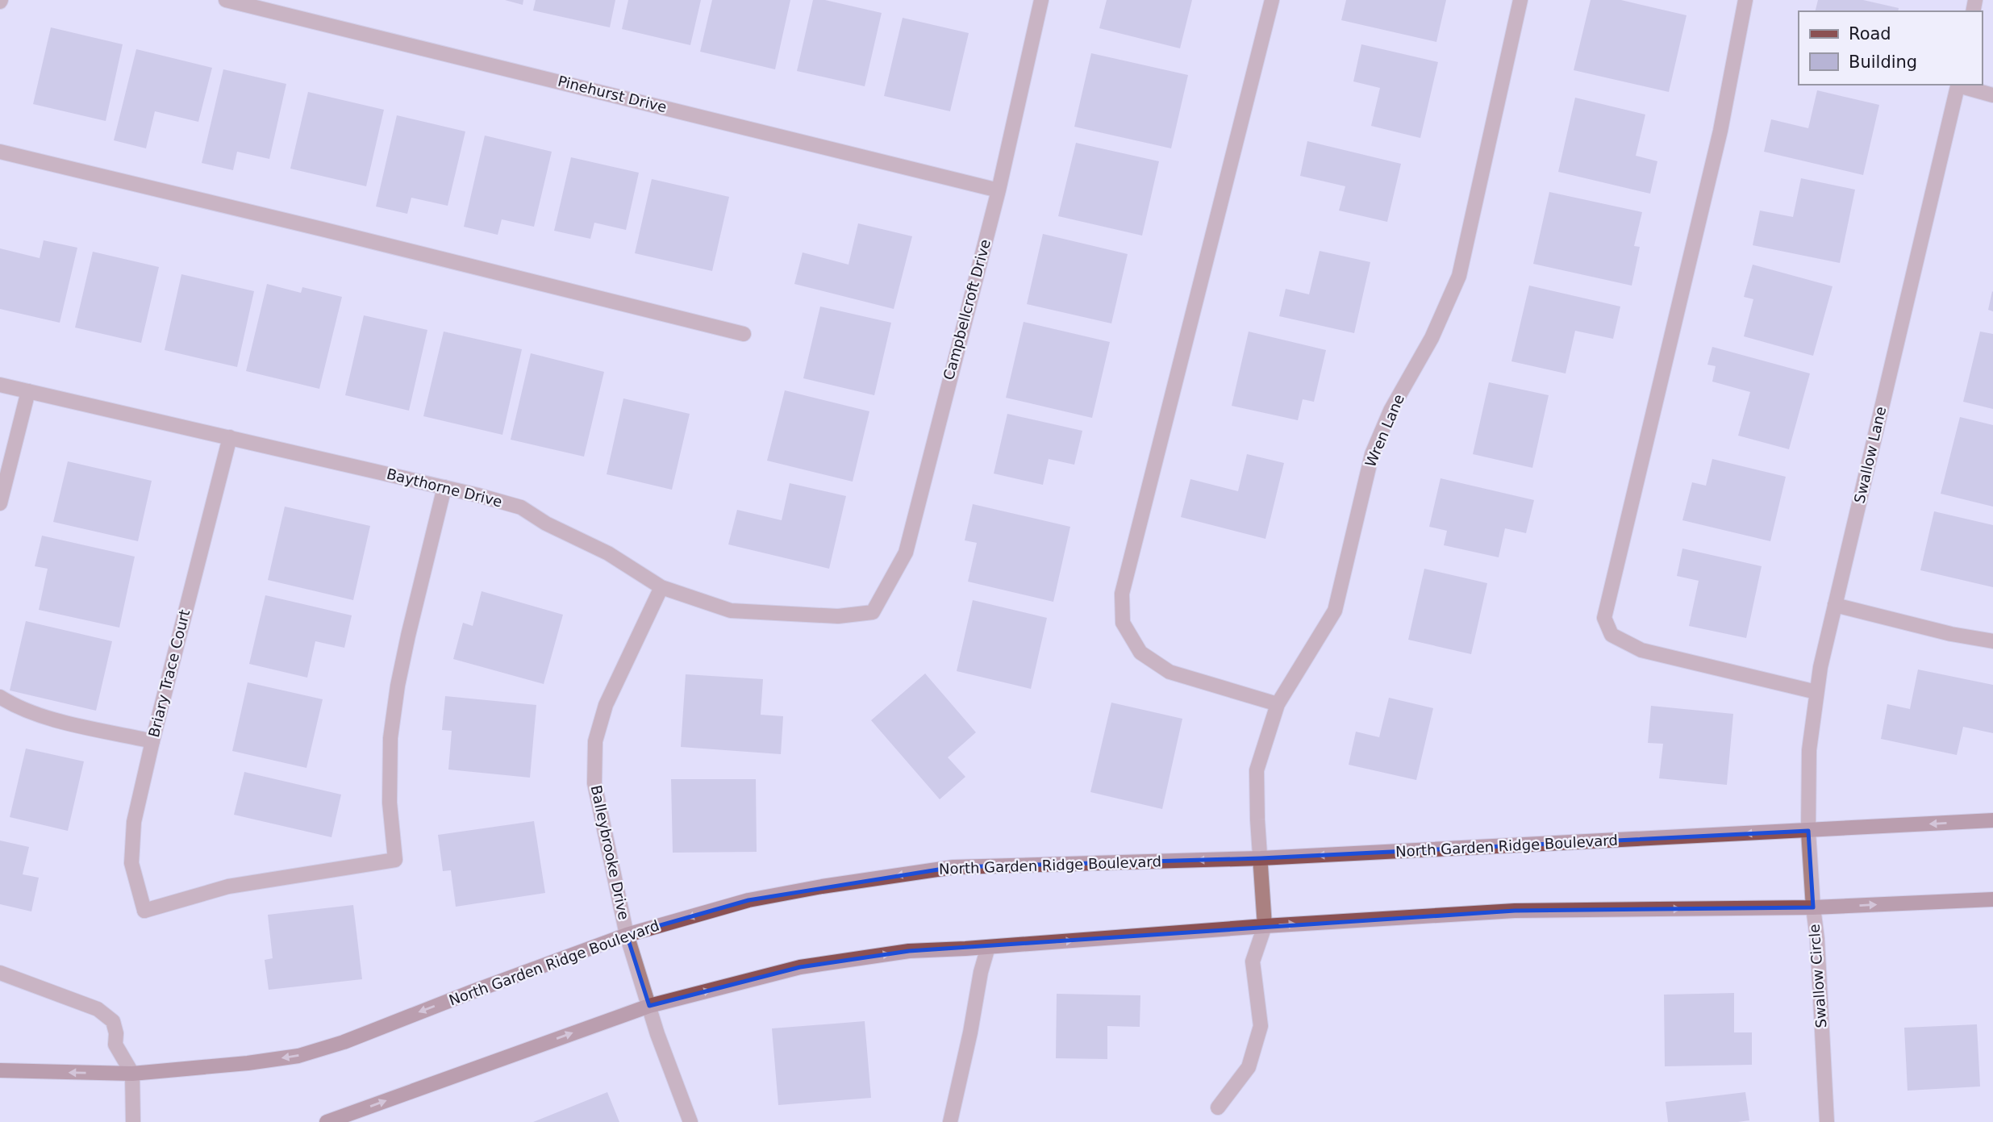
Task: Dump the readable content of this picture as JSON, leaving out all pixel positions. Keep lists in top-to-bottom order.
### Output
{
  "streets": {
    "main road": ["North Garden Ridge Boulevard"],
    "street": [
      "Pinehurst Drive",
      "Campbellcroft Drive",
      "Wren Lane",
      "Swallow Lane",
      "Baythorne Drive",
      "Briary Trace Court",
      "Balleybrooke Drive",
      "Swallow Circle"
    ]
  },
  "crossings": [
    ["Pinehurst Drive", "Campbellcroft Drive"],
    ["Campbellcroft Drive", "Baythorne Drive"],
    ["Wren Lane", "North Garden Ridge Boulevard"],
    ["Swallow Lane", "North Garden Ridge Boulevard"],
    ["Swallow Lane", "Swallow Circle"],
    ["Baythorne Drive", "Briary Trace Court"],
    ["Baythorne Drive", "Balleybrooke Drive"],
    ["North Garden Ridge Boulevard", "Balleybrooke Drive"],
    ["North Garden Ridge Boulevard", "Swallow Circle"]
  ],
  "legend": ["Road", "Building"]
}
